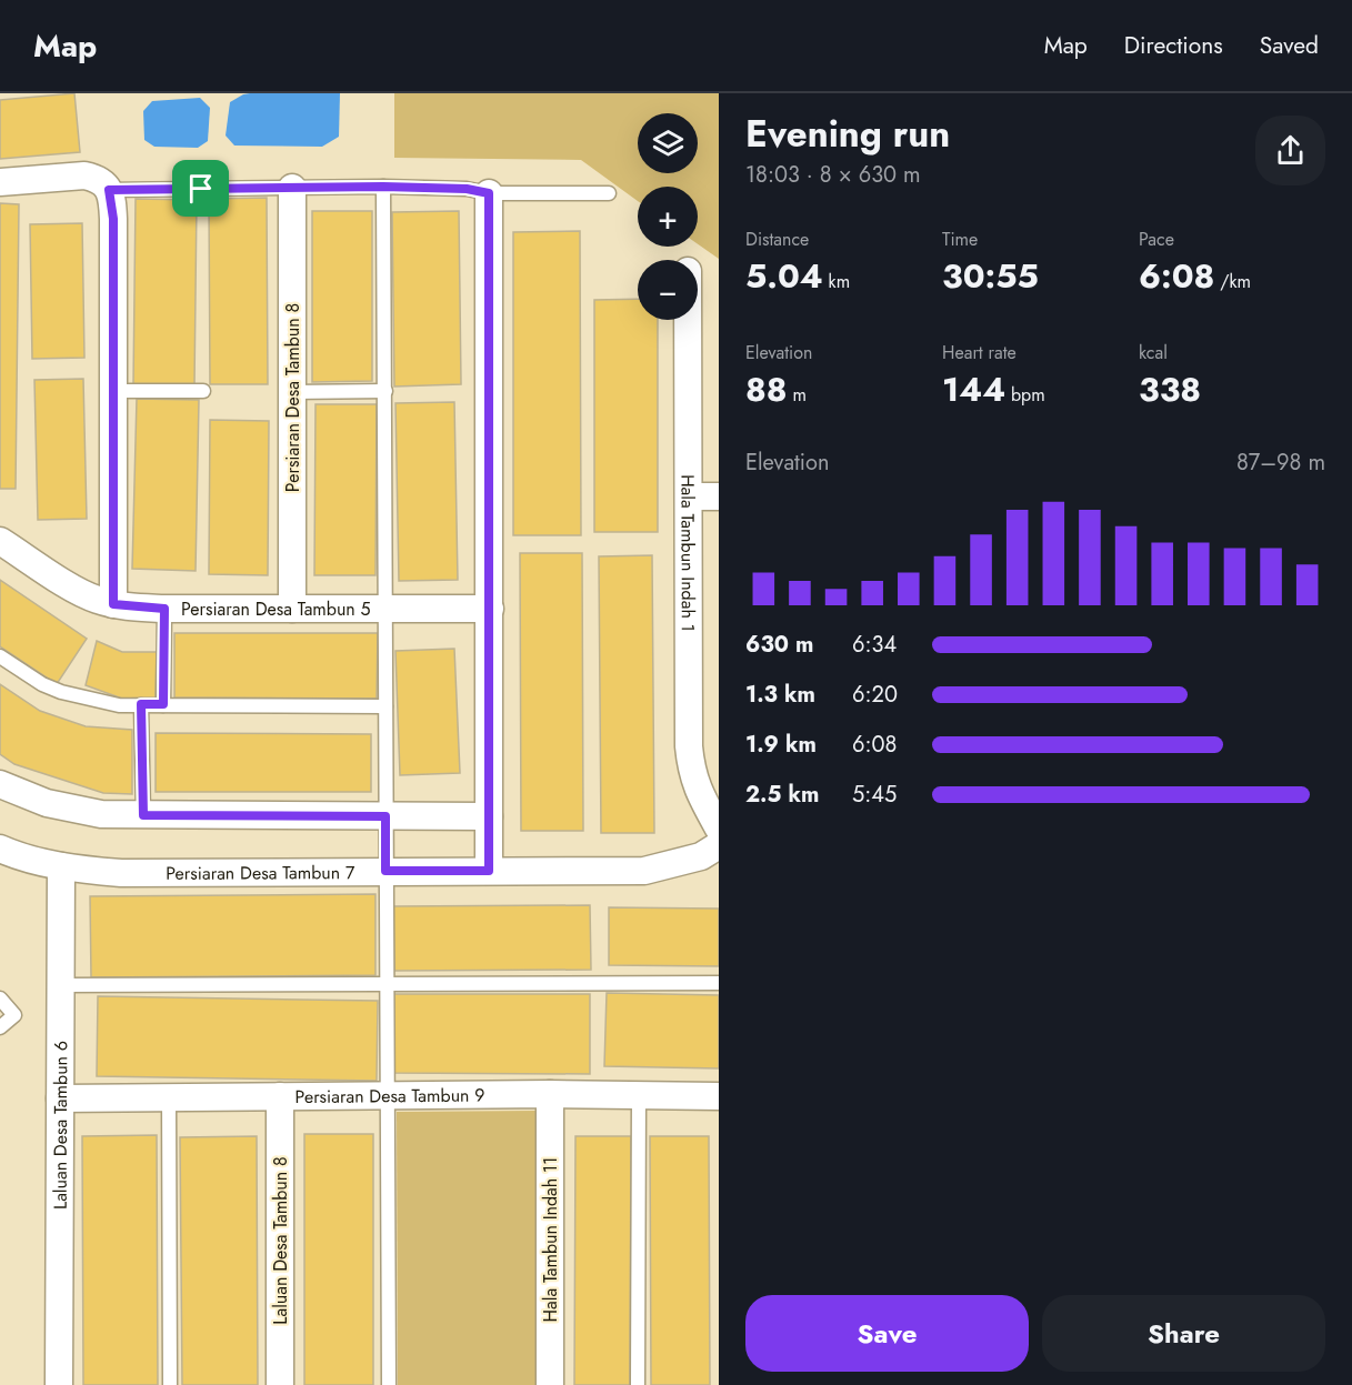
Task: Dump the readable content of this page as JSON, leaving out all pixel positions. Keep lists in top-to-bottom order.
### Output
{
  "streets": {
    "street": [
      "Persiaran Desa Tambun 8",
      "Hala Tambun Indah 1",
      "Persiaran Desa Tambun 5",
      "Persiaran Desa Tambun 7",
      "Persiaran Desa Tambun 9",
      "Laluan Desa Tambun 6",
      "Hala Tambun Indah 11",
      "Laluan Desa Tambun 8"
    ]
  },
  "crossings": [
    ["Persiaran Desa Tambun 8", "Persiaran Desa Tambun 5"],
    ["Persiaran Desa Tambun 7", "Laluan Desa Tambun 6"],
    ["Persiaran Desa Tambun 9", "Laluan Desa Tambun 6"],
    ["Persiaran Desa Tambun 9", "Hala Tambun Indah 11"],
    ["Persiaran Desa Tambun 9", "Laluan Desa Tambun 8"]
  ],
  "page": {
    "header": "Map",
    "nav": ["Map", "Directions", "Saved"],
    "heading": ["Evening run", "18:03 · 8 × 630 m"],
    "map_buttons": ["+", "−"],
    "stats": [
      ["Distance", "5.04 km"],
      ["Time", "30:55"],
      ["Pace", "6:08 /km"],
      ["Elevation", "88 m"],
      ["Heart rate", "144 bpm"],
      ["kcal", "338"]
    ],
    "chart": ["Elevation", "87–98 m"],
    "list": [
      {
        "name": "630 m",
        "note": "6:34"
      },
      {
        "name": "1.3 km",
        "note": "6:20"
      },
      {
        "name": "1.9 km",
        "note": "6:08"
      },
      {
        "name": "2.5 km",
        "note": "5:45"
      }
    ],
    "buttons": ["Save", "Share"]
  }
}
